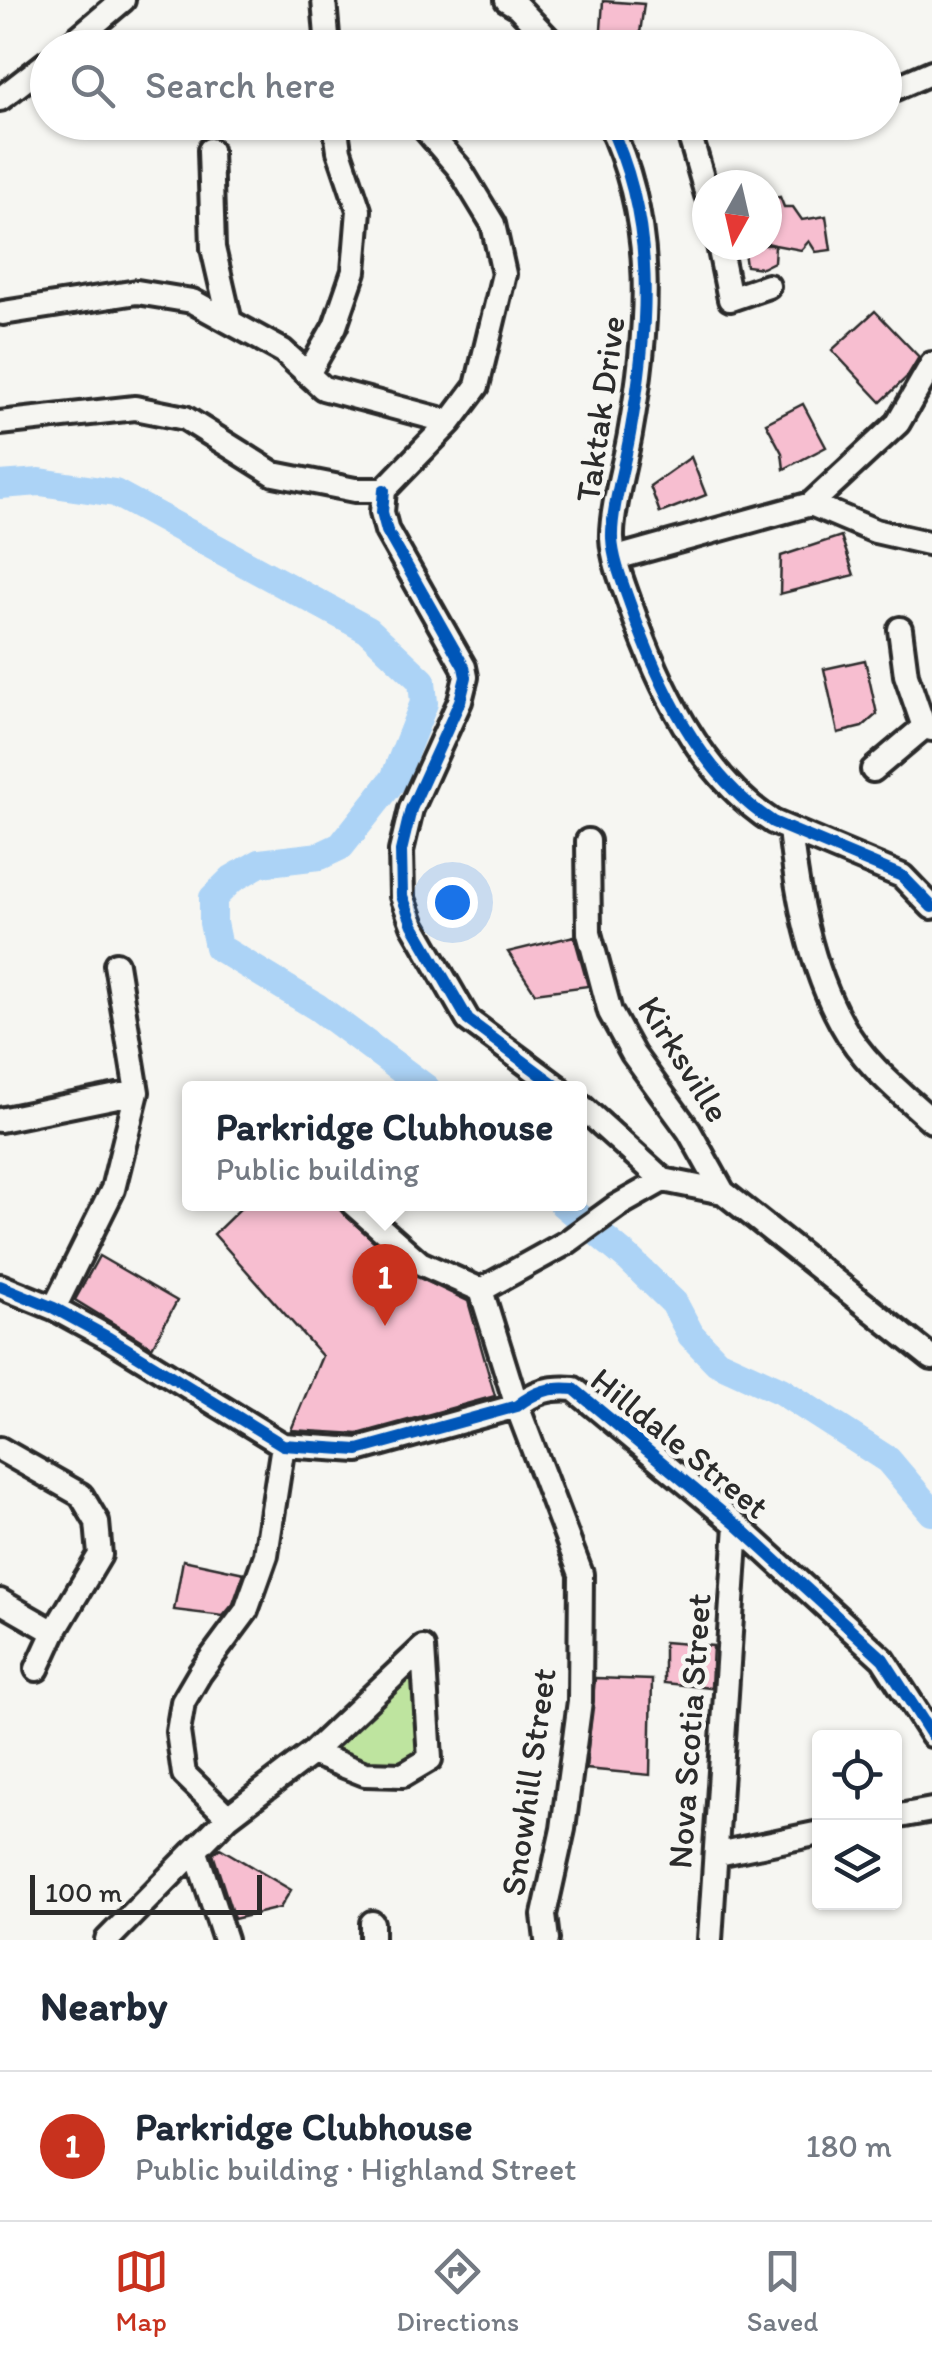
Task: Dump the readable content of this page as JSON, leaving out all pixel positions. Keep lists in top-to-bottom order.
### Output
{
  "streets": {
    "street": [
      "Taktak Drive",
      "Kirksville",
      "Hilldale Street",
      "Nova Scotia Street",
      "Snowhill Street"
    ]
  },
  "crossings": [
    ["Hilldale Street", "Nova Scotia Street"],
    ["Hilldale Street", "Snowhill Street"]
  ],
  "scale_bar": "100 m",
  "north": "bottom",
  "page": {
    "search": "Search here",
    "popup": ["Parkridge Clubhouse", "Public building"],
    "pins": "1",
    "scale": "100 m",
    "heading": "Nearby",
    "list": [
      {
        "mark": "1",
        "name": "Parkridge Clubhouse",
        "note": "Public building · Highland Street",
        "value": "180 m"
      }
    ],
    "nav": ["Map", "Directions", "Saved"]
  }
}
